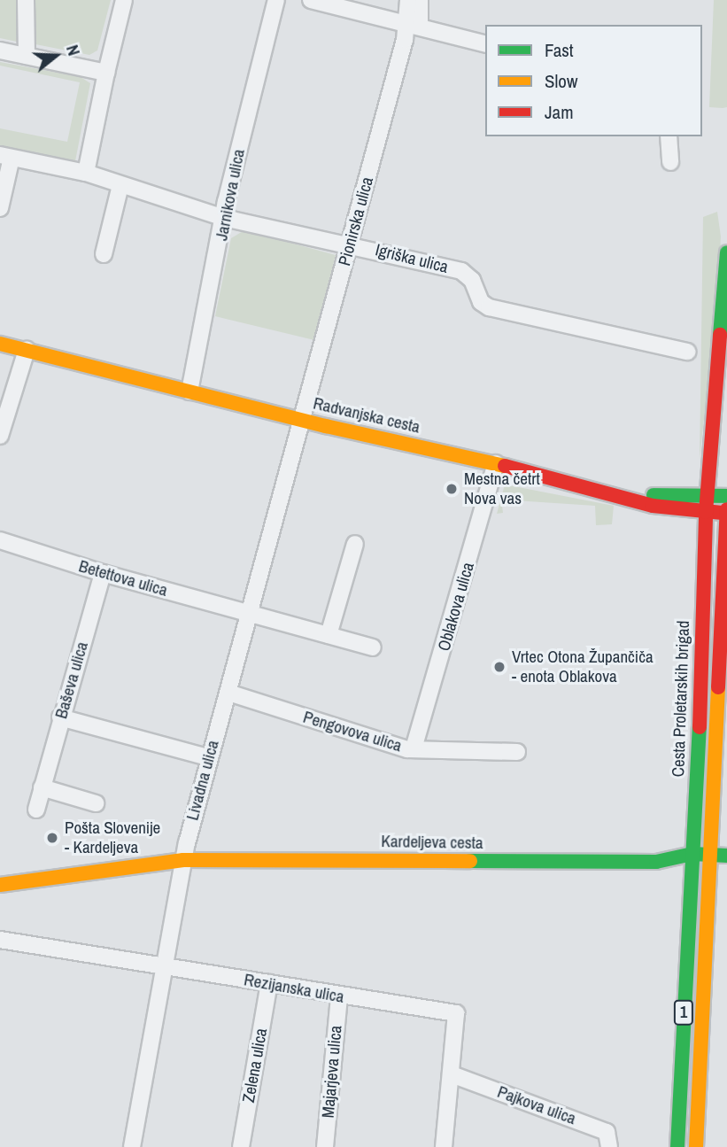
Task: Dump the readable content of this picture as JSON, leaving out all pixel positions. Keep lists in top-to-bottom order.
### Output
{
  "streets": {
    "street": [
      "Jarnikova ulica",
      "Pionirska ulica",
      "Igriška ulica",
      "Radvanjska cesta",
      "Betettova ulica",
      "Oblakova ulica",
      "Baševa ulica",
      "Cesta Proletarskih brigad",
      "Pengovova ulica",
      "Livadna ulica",
      "Kardeljeva cesta",
      "Rezijanska ulica",
      "1",
      "Zelena ulica",
      "Majarjeva ulica",
      "Pajkova ulica"
    ]
  },
  "crossings": [
    ["Jarnikova ulica", "Igriška ulica"],
    ["Jarnikova ulica", "Radvanjska cesta"],
    ["Pionirska ulica", "Igriška ulica"],
    ["Pionirska ulica", "Radvanjska cesta"],
    ["Pionirska ulica", "Livadna ulica"],
    ["Radvanjska cesta", "Oblakova ulica"],
    ["Radvanjska cesta", "Cesta Proletarskih brigad"],
    ["Radvanjska cesta", "Livadna ulica"],
    ["Radvanjska cesta", "1"],
    ["Betettova ulica", "Baševa ulica"],
    ["Betettova ulica", "Livadna ulica"],
    ["Oblakova ulica", "Pengovova ulica"],
    ["Pengovova ulica", "Livadna ulica"],
    ["Livadna ulica", "Kardeljeva cesta"],
    ["Livadna ulica", "Rezijanska ulica"],
    ["Rezijanska ulica", "Zelena ulica"],
    ["Rezijanska ulica", "Majarjeva ulica"],
    ["Rezijanska ulica", "Pajkova ulica"]
  ],
  "places": ["Mestna četrt Nova vas", "Vrtec Otona Župančiča - enota Oblakova", "Pošta Slovenije - Kardeljeva"],
  "legend": ["Fast", "Slow", "Jam"],
  "north": "right"
}
